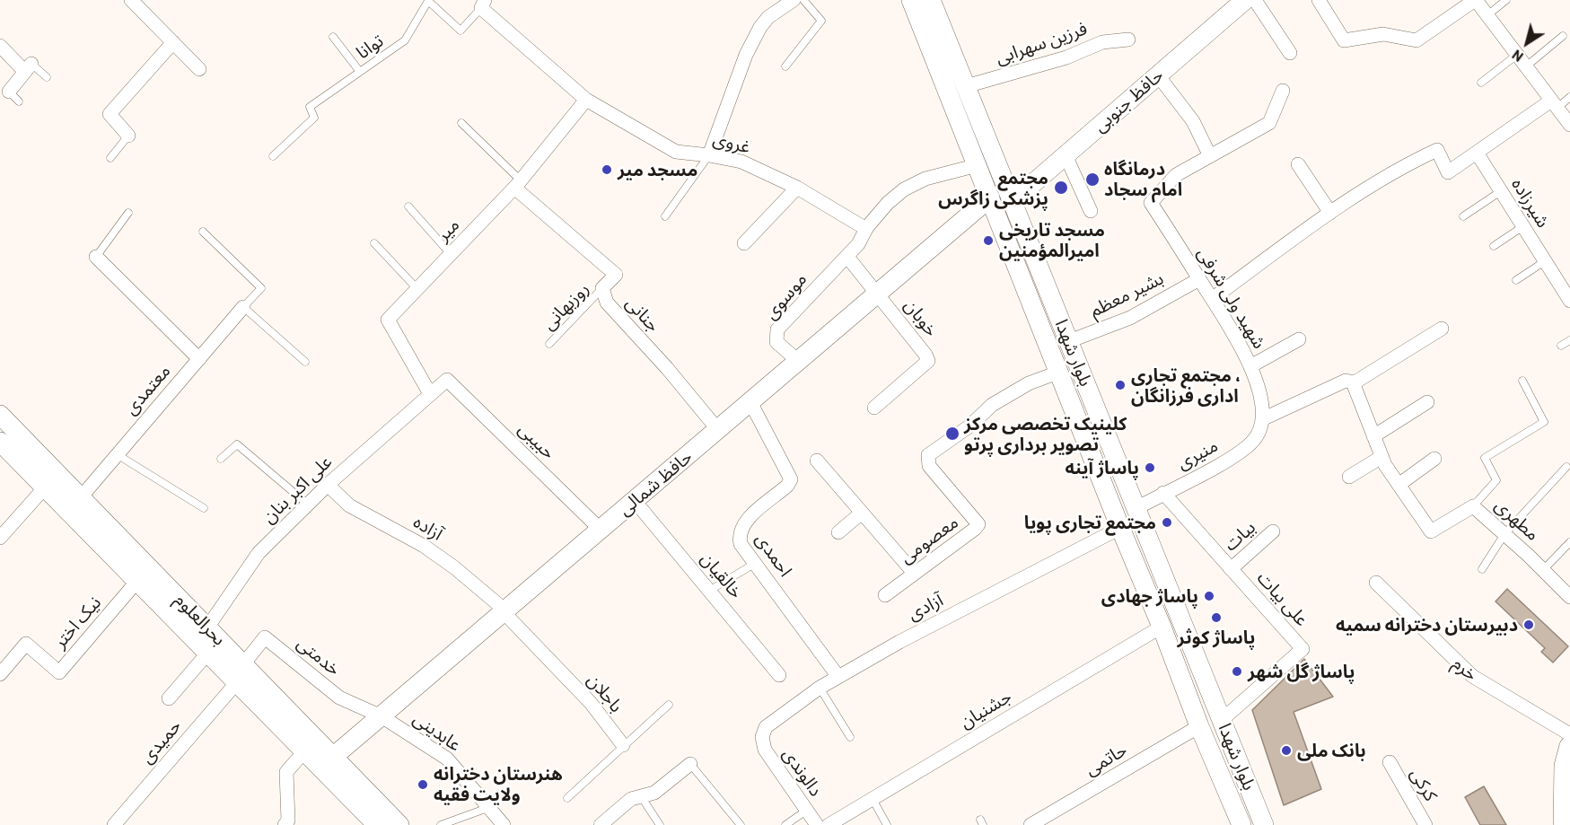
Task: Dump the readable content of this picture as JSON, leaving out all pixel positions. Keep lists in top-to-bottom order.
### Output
{
  "streets": {
    "main road": [
      "حافظ جنوبی",
      "بلوار شهدا",
      "حافظ شمالی",
      "بحرالعلوم"
    ],
    "street": [
      "فرزین سهرابی",
      "غروی",
      "شیرزاده",
      "میر",
      "بشیر معظم",
      "موسوی",
      "شهید ولی شرفی",
      "جنانی",
      "خوبان",
      "معتمدی",
      "حبیبی",
      "منیری",
      "علی اکبر بنان",
      "مطهری",
      "آزاده",
      "بیات",
      "معصومی",
      "احمدی",
      "خالقیان",
      "علی بیات",
      "آزادی",
      "نیک اختر",
      "خدمتی",
      "خرم",
      "باجلان",
      "جشنیان",
      "عابدینی",
      "حمیدی",
      "حاتمی",
      "دالوندی",
      "کرکی"
    ],
    "lane": ["توانا", "روزبهانی"]
  },
  "crossings": [
    ["فرزین سهرابی", "بلوار شهدا"],
    ["حافظ جنوبی", "بلوار شهدا"],
    ["غروی", "میر"],
    ["غروی", "موسوی"],
    ["میر", "جنانی"],
    ["میر", "علی اکبر بنان"],
    ["بشیر معظم", "شهید ولی شرفی"],
    ["بشیر معظم", "بلوار شهدا"],
    ["موسوی", "بلوار شهدا"],
    ["موسوی", "حافظ شمالی"],
    ["شهید ولی شرفی", "منیری"],
    ["روزبهانی", "جنانی"],
    ["جنانی", "حافظ شمالی"],
    ["خوبان", "حافظ شمالی"],
    ["بلوار شهدا", "منیری"],
    ["بلوار شهدا", "حافظ شمالی"],
    ["بلوار شهدا", "معصومی"],
    ["بلوار شهدا", "علی بیات"],
    ["بلوار شهدا", "آزادی"],
    ["بلوار شهدا", "جشنیان"],
    ["بلوار شهدا", "حاتمی"],
    ["معتمدی", "بحرالعلوم"],
    ["حبیبی", "حافظ شمالی"],
    ["حبیبی", "علی اکبر بنان"],
    ["منیری", "علی بیات"],
    ["حافظ شمالی", "آزاده"],
    ["حافظ شمالی", "احمدی"],
    ["حافظ شمالی", "خالقیان"],
    ["حافظ شمالی", "بحرالعلوم"],
    ["حافظ شمالی", "خدمتی"],
    ["حافظ شمالی", "باجلان"],
    ["حافظ شمالی", "عابدینی"],
    ["علی اکبر بنان", "آزاده"],
    ["علی اکبر بنان", "بحرالعلوم"],
    ["آزاده", "باجلان"],
    ["بیات", "علی بیات"],
    ["احمدی", "آزادی"],
    ["آزادی", "دالوندی"],
    ["بحرالعلوم", "نیک اختر"],
    ["بحرالعلوم", "خدمتی"],
    ["بحرالعلوم", "حمیدی"],
    ["خدمتی", "عابدینی"],
    ["خدمتی", "حمیدی"]
  ],
  "places": [
    "مسجد میر",
    "درمانگاه امام سجاد",
    "مجتمع پزشکی زاگرس",
    "مسجد تاریخی امیرالمؤمنین",
    "مجتمع تجاری ، اداری فرزانگان",
    "کلینیک تخصصی مرکز تصویر برداری پرتو",
    "پاساژ آینه",
    "مجتمع تجاری پویا",
    "پاساژ جهادی",
    "پاساژ کوثر",
    "دبیرستان دخترانه سمیه",
    "پاساژ گل شهر",
    "بانک ملی",
    "هنرستان دخترانه ولایت فقیه"
  ],
  "north": "bottom left"
}
